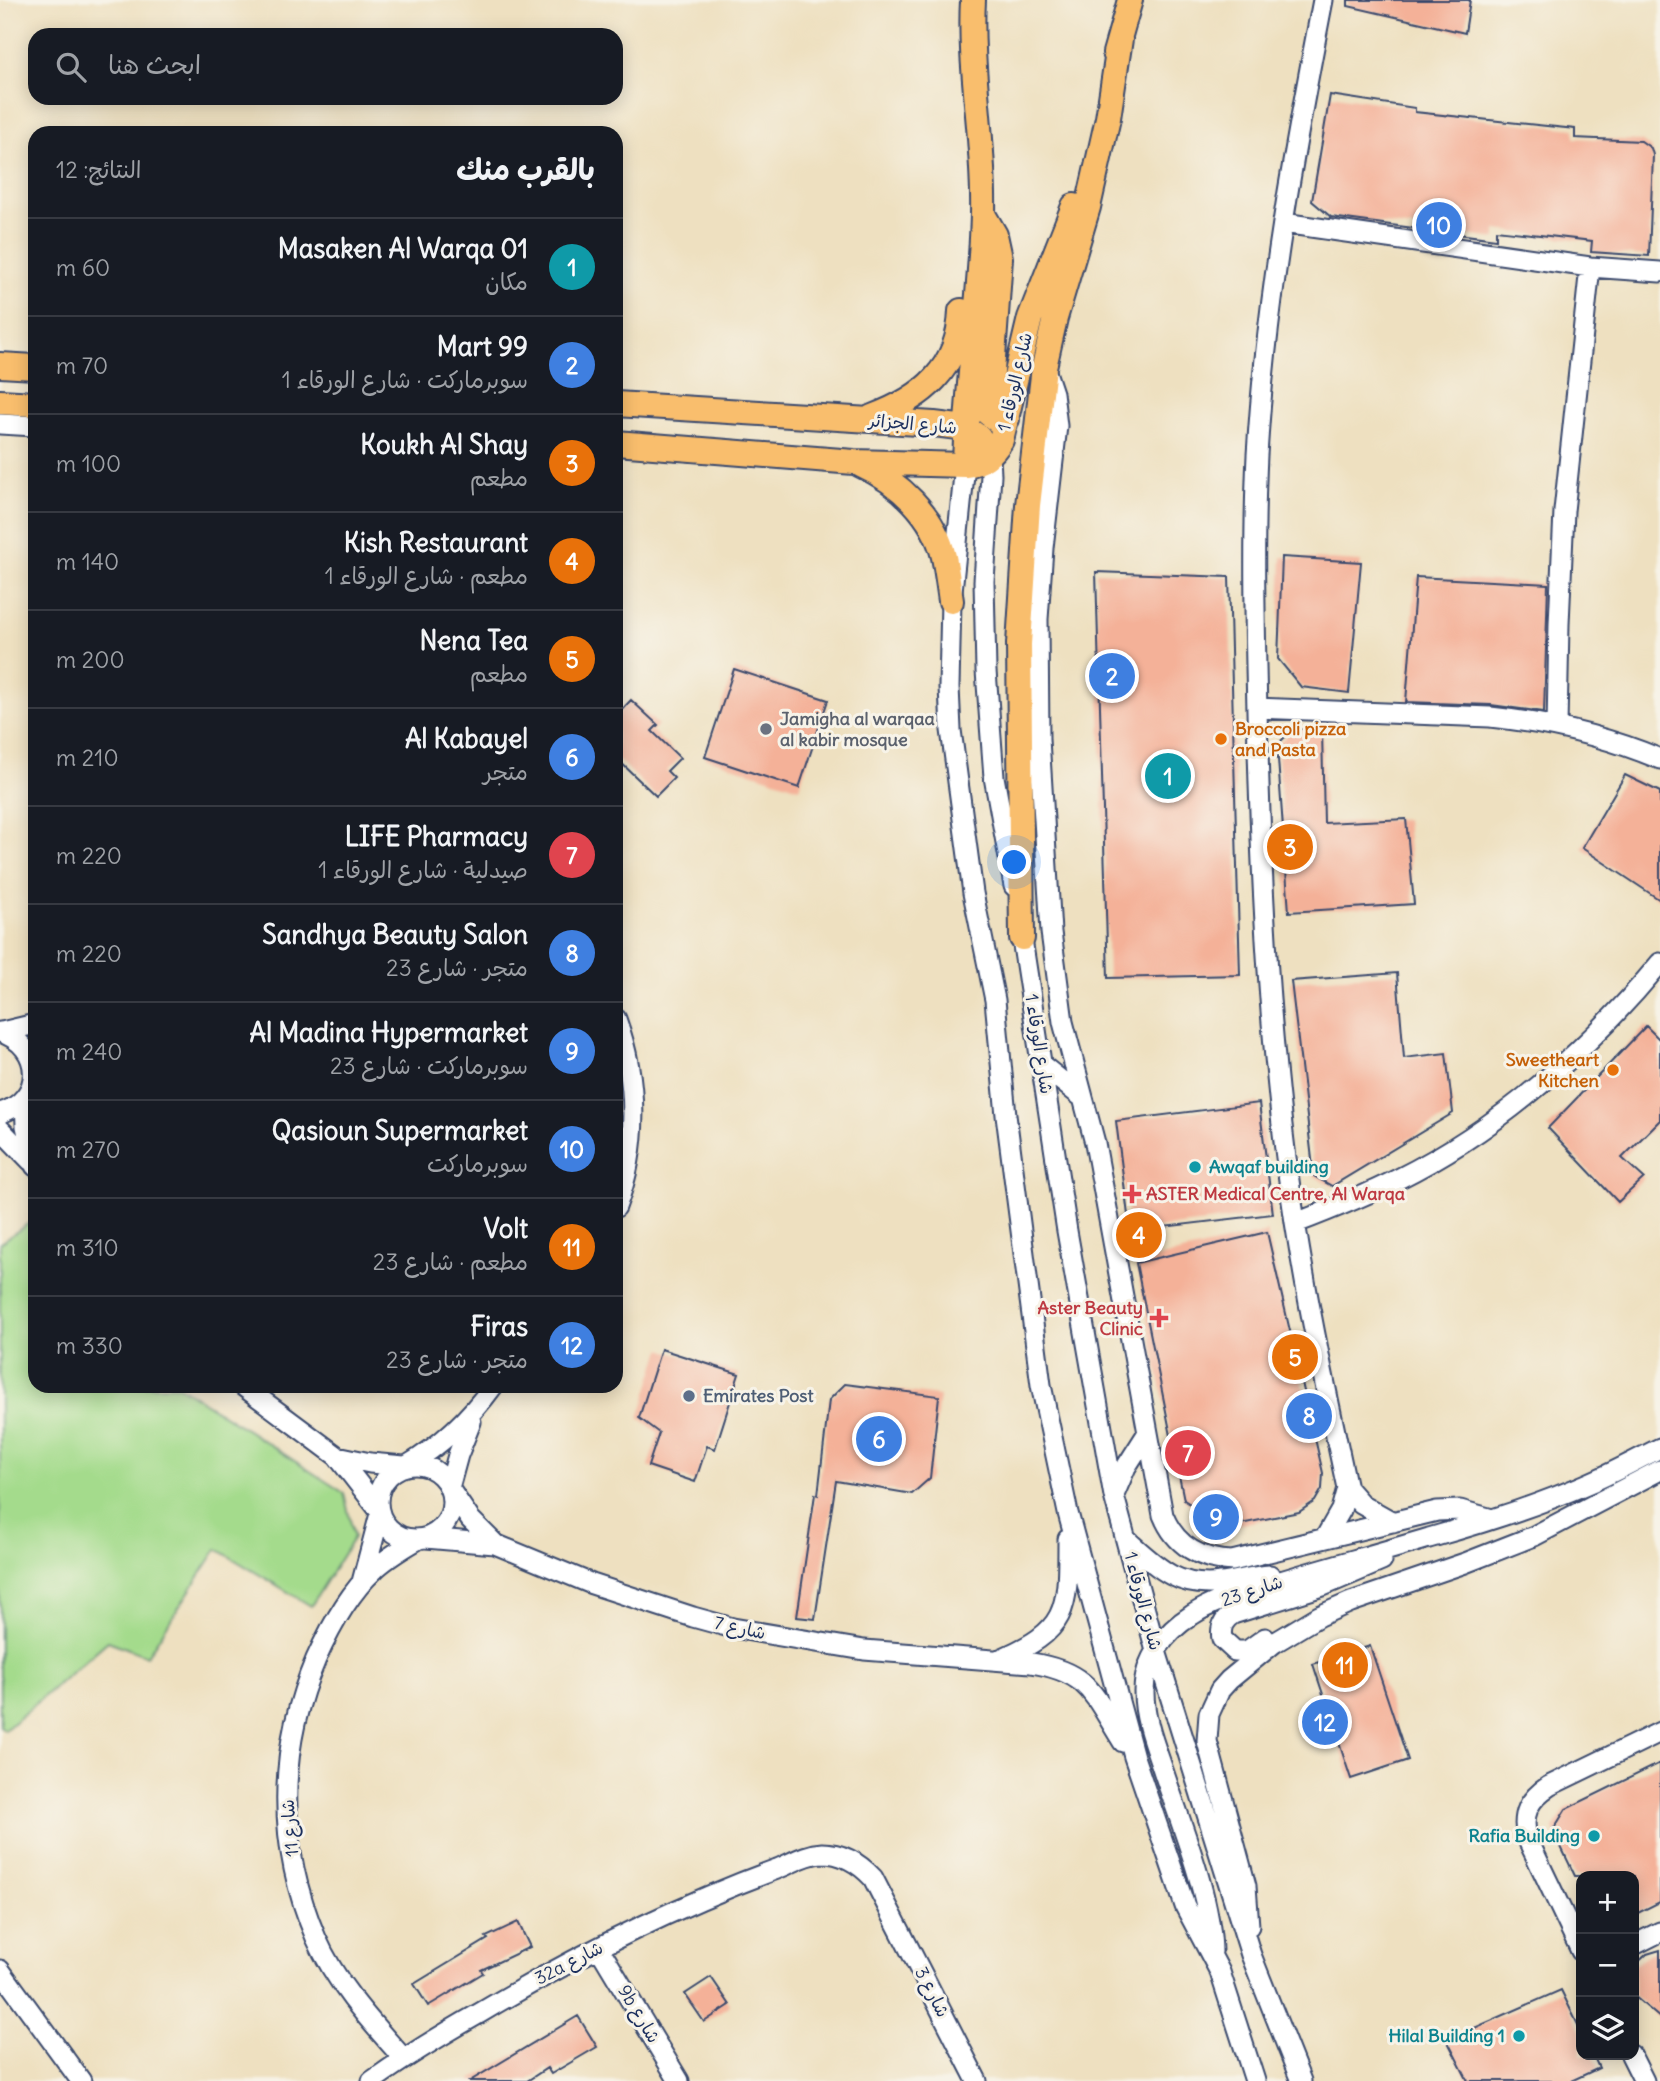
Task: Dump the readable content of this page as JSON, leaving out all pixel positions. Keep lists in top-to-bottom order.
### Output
{
  "streets": {
    "main road": ["شارع الورقاء 1", "شارع الجزائر"],
    "street": [
      "شارع 23",
      "شارع 7",
      "شارع 11",
      "32a شارع",
      "شارع 3",
      "9b شارع"
    ]
  },
  "crossings": [
    ["شارع الورقاء 1", "شارع الجزائر"],
    ["شارع الورقاء 1", "شارع 23"],
    ["شارع الورقاء 1", "شارع 7"],
    ["شارع 7", "شارع 11"],
    ["شارع 11", "32a شارع"],
    ["32a شارع", "شارع 3"],
    ["32a شارع", "9b شارع"]
  ],
  "places": {
    "other": [
      "Jamigha al warqaa al kabir mosque",
      "Broccoli pizza and Pasta",
      "Sweetheart Kitchen",
      "Awqaf building",
      "Emirates Post",
      "Rafia Building",
      "Hilal Building 1"
    ],
    "health": ["ASTER Medical Centre, Al Warqa", "Aster Beauty Clinic"]
  },
  "page": {
    "search": "ابحث هنا",
    "heading": ["بالقرب منك", "النتائج: 12"],
    "pins": [
      "10",
      "2",
      "1",
      "3",
      "4",
      "5",
      "8",
      "6",
      "7",
      "9",
      "11",
      "12"
    ],
    "list": [
      {
        "mark": "1",
        "name": "Masaken Al Warqa 01",
        "note": "مكان",
        "value": "60 m"
      },
      {
        "mark": "2",
        "name": "99 Mart",
        "note": "سوبرماركت · شارع الورقاء 1",
        "value": "70 m"
      },
      {
        "mark": "3",
        "name": "Koukh Al Shay",
        "note": "مطعم",
        "value": "100 m"
      },
      {
        "mark": "4",
        "name": "Kish Restaurant",
        "note": "مطعم · شارع الورقاء 1",
        "value": "140 m"
      },
      {
        "mark": "5",
        "name": "Nena Tea",
        "note": "مطعم",
        "value": "200 m"
      },
      {
        "mark": "6",
        "name": "Al Kabayel",
        "note": "متجر",
        "value": "210 m"
      },
      {
        "mark": "7",
        "name": "LIFE Pharmacy",
        "note": "صيدلية · شارع الورقاء 1",
        "value": "220 m"
      },
      {
        "mark": "8",
        "name": "Sandhya Beauty Salon",
        "note": "متجر · شارع 23",
        "value": "220 m"
      },
      {
        "mark": "9",
        "name": "Al Madina Hypermarket",
        "note": "سوبرماركت · شارع 23",
        "value": "240 m"
      },
      {
        "mark": "10",
        "name": "Qasioun Supermarket",
        "note": "سوبرماركت",
        "value": "270 m"
      },
      {
        "mark": "11",
        "name": "Volt",
        "note": "مطعم · شارع 23",
        "value": "310 m"
      },
      {
        "mark": "12",
        "name": "Firas",
        "note": "متجر · شارع 23",
        "value": "330 m"
      }
    ],
    "map_buttons": ["+", "−"]
  }
}
